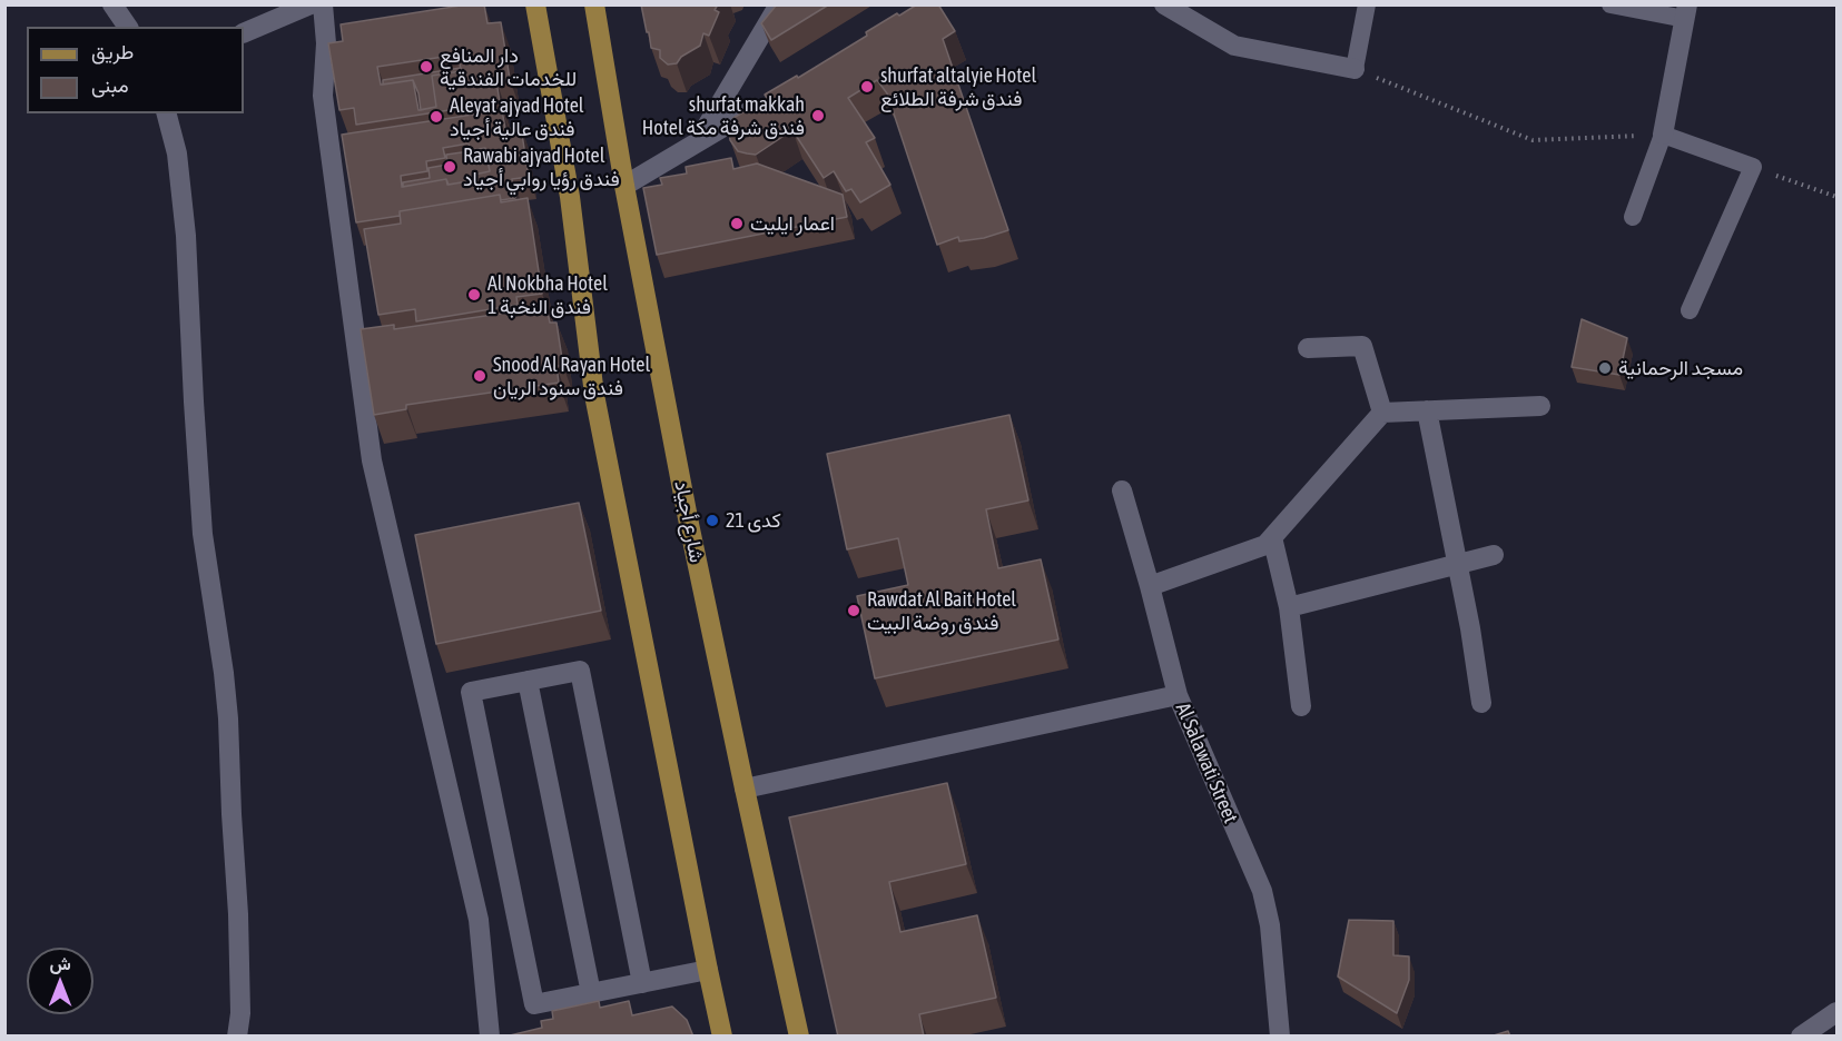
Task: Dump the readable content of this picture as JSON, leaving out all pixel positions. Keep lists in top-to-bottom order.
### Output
{
  "streets": {
    "main road": ["شارع أجياد"],
    "street": ["Al Salawati Street"]
  },
  "places": [
    "دار المنافع للخدمات الفندقية",
    "shurfat altalyie Hotel فندق شرفة الطلائع",
    "shurfat makkah Hotel فندق شرفة مكة",
    "Aleyat ajyad Hotel فندق عالية أجياد",
    "Rawabi ajyad Hotel فندق رؤيا روابي أجياد",
    "اعمار ايليت",
    "Al Nokbha Hotel 1 فندق النخبة",
    "مسجد الرحمانية",
    "Snood Al Rayan Hotel فندق سنود الريان",
    "كدى 21",
    "Rawdat Al Bait Hotel فندق روضة البيت"
  ],
  "legend": ["طريق", "مبنى"],
  "north": "top"
}
